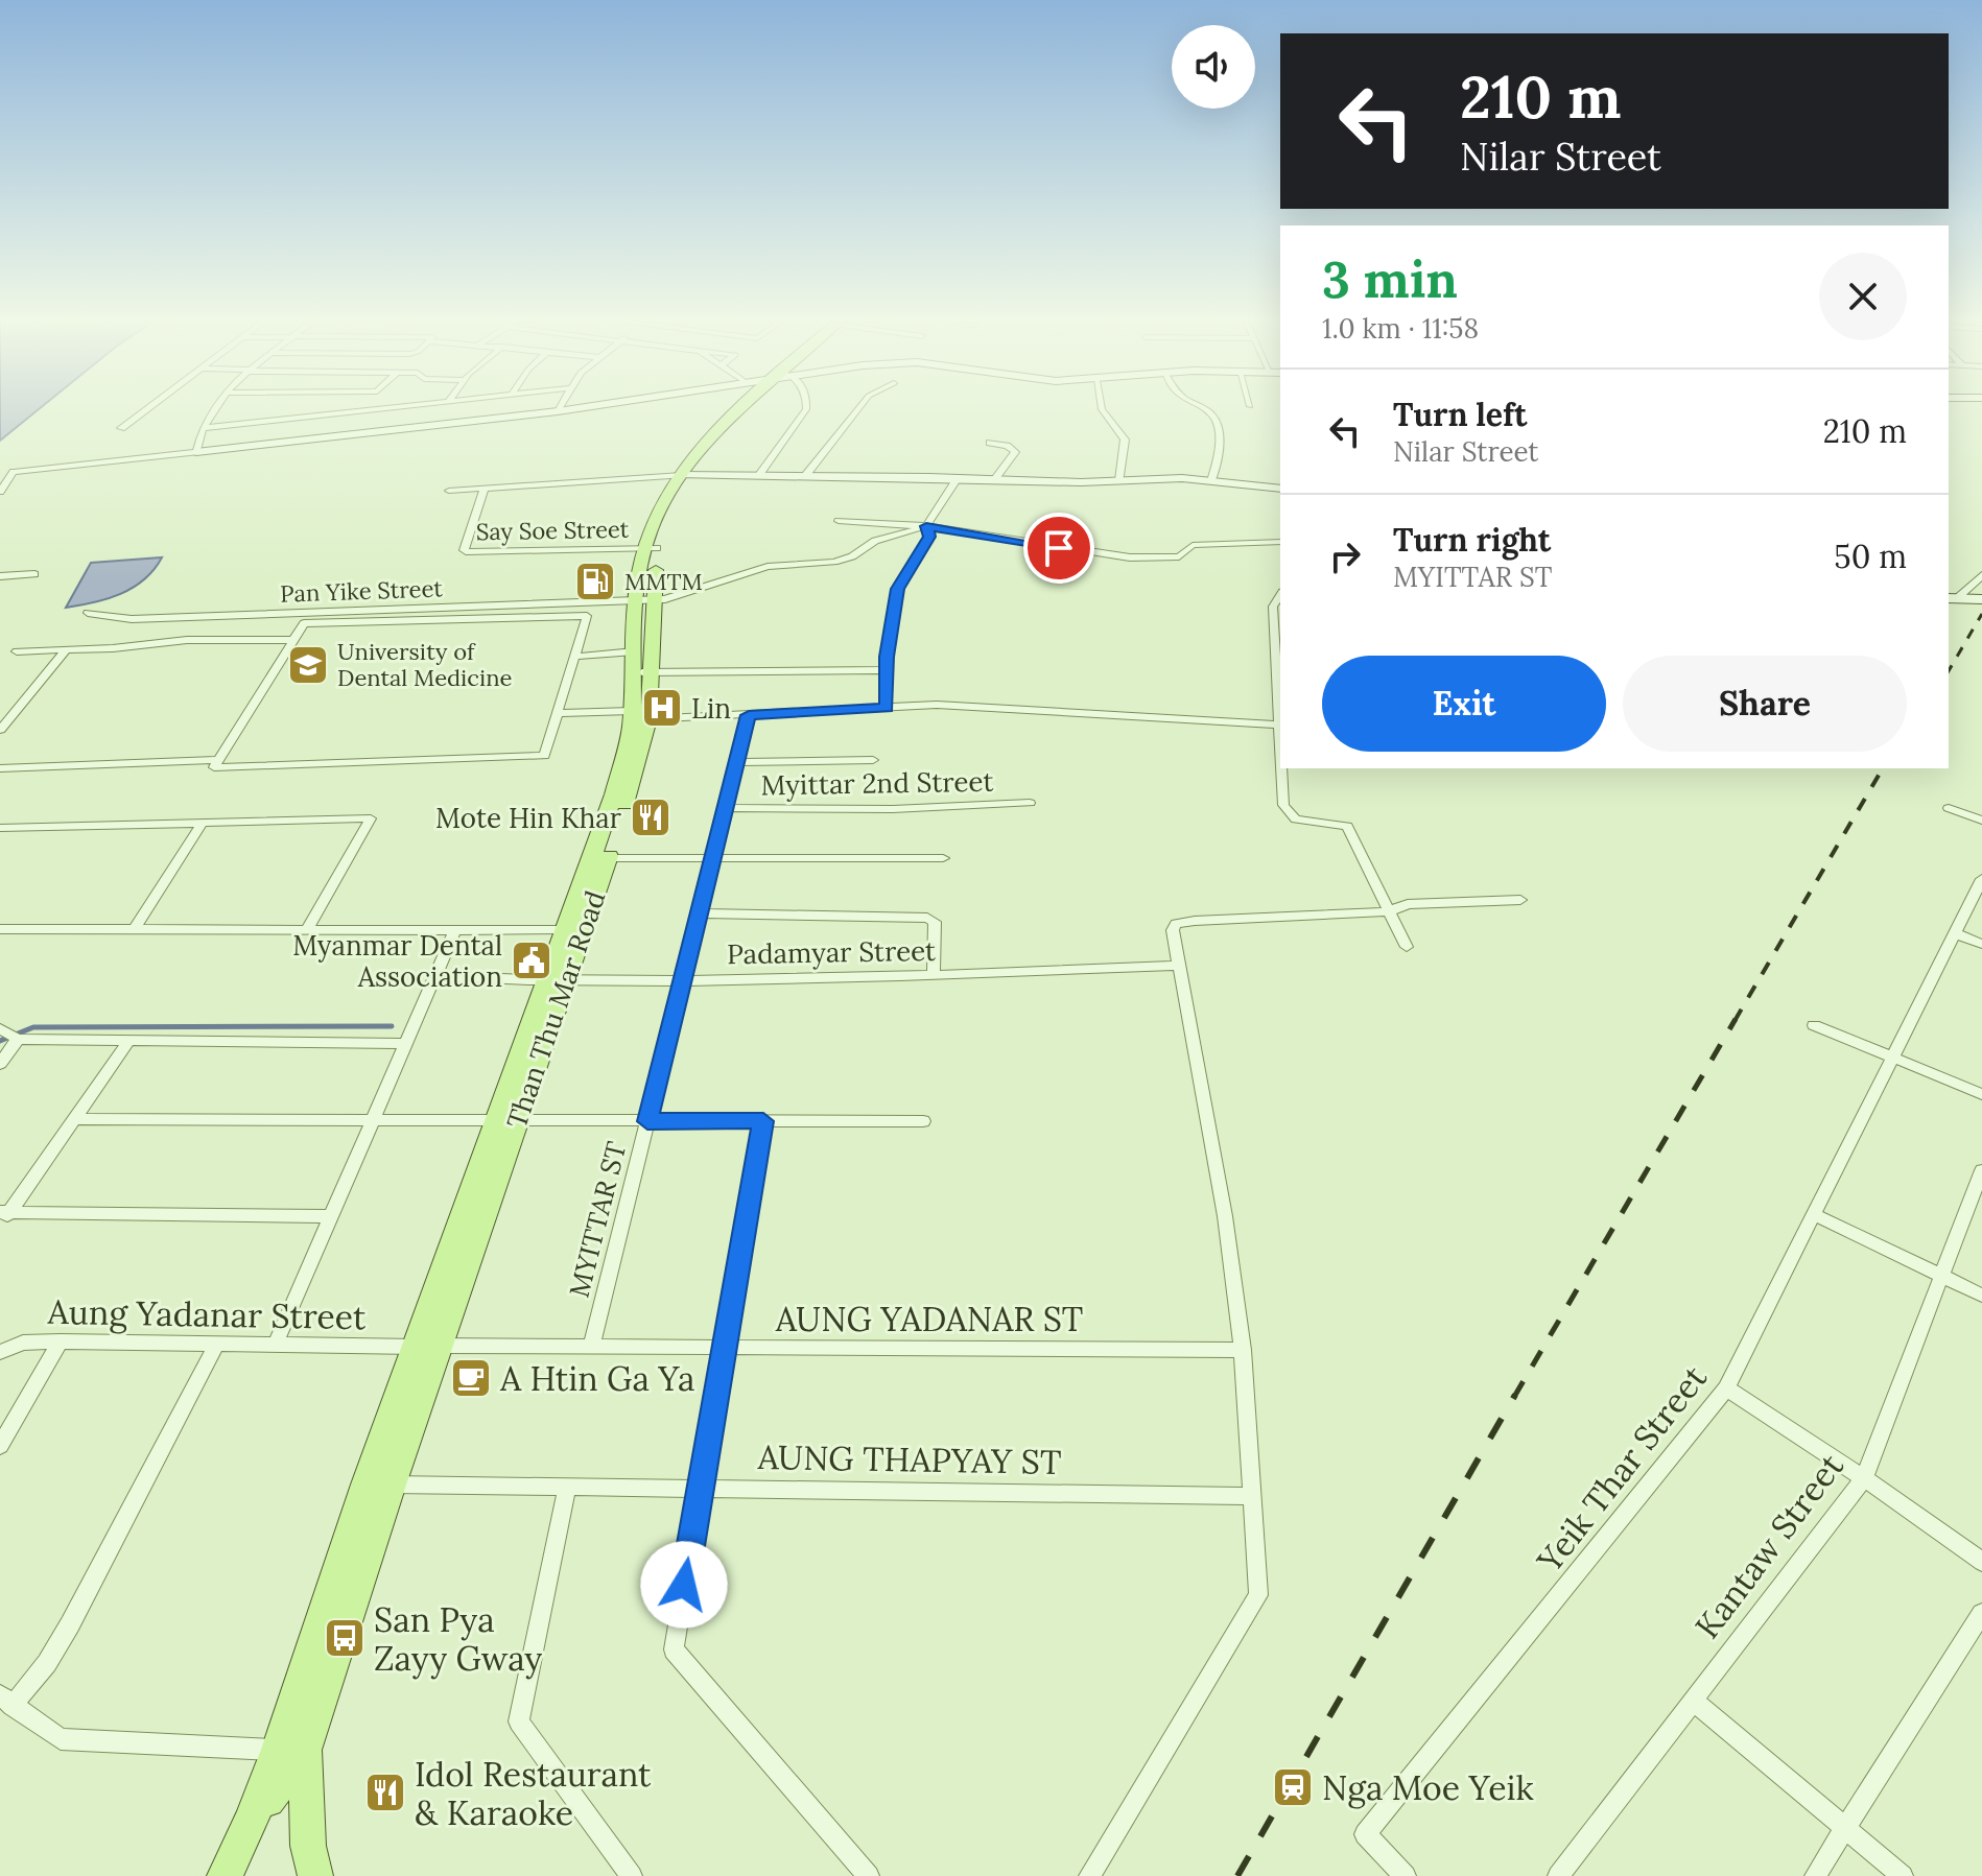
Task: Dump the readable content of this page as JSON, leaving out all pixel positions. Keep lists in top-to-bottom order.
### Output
{
  "streets": {
    "main road": ["Than Thu Mar Road"],
    "street": [
      "Say Soe Street",
      "Pan Yike Street",
      "Myittar 2nd Street",
      "Padamyar Street",
      "MYITTAR ST",
      "Aung Yadanar Street",
      "AUNG YADANAR ST",
      "AUNG THAPYAY ST",
      "Yeik Thar Street",
      "Kantaw Street"
    ]
  },
  "crossings": [
    ["Say Soe Street", "Than Thu Mar Road"],
    ["Pan Yike Street", "Than Thu Mar Road"],
    ["Myittar 2nd Street", "MYITTAR ST"],
    ["Padamyar Street", "Than Thu Mar Road"],
    ["Padamyar Street", "MYITTAR ST"],
    ["Than Thu Mar Road", "Aung Yadanar Street"],
    ["Than Thu Mar Road", "AUNG YADANAR ST"],
    ["Than Thu Mar Road", "AUNG THAPYAY ST"],
    ["MYITTAR ST", "AUNG YADANAR ST"],
    ["Aung Yadanar Street", "AUNG YADANAR ST"]
  ],
  "places": {
    "fuel station": ["MMTM"],
    "school or university": ["University of Dental Medicine"],
    "hospital": ["Lin"],
    "restaurant": ["Mote Hin Khar", "Idol Restaurant & Karaoke"],
    "public building": ["Myanmar Dental Association"],
    "cafe": ["A Htin Ga Ya"],
    "bus stop": ["San Pya Zayy Gway"],
    "station": ["Nga Moe Yeik"]
  },
  "page": {
    "turn": ["210 m", "Nilar Street"],
    "heading": ["3 min", "1.0 km · 11:58"],
    "list": [
      {
        "name": "Turn left",
        "note": "Nilar Street",
        "value": "210 m"
      },
      {
        "name": "Turn right",
        "note": "MYITTAR ST",
        "value": "50 m"
      }
    ],
    "buttons": ["Exit", "Share"]
  }
}
